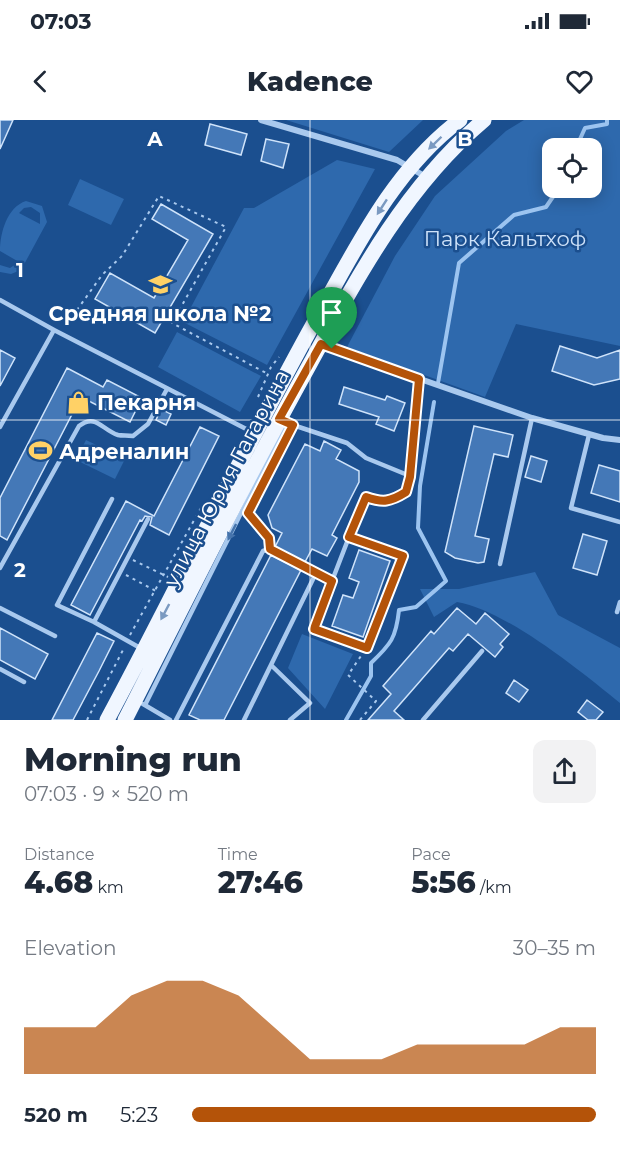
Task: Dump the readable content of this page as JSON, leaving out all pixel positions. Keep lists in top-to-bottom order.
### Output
{
  "streets": {
    "main road": ["улица Юрия Гагарина"]
  },
  "parks": ["Парк Кальтхоф"],
  "places": {
    "school or university": ["Средняя школа №2"],
    "shop": ["Пекарня"],
    "sports": ["Адреналин"]
  },
  "page": {
    "status": "07:03",
    "header": "Kadence",
    "heading": ["Morning run", "07:03 · 9 × 520 m"],
    "stats": [
      ["Distance", "4.68 km"],
      ["Time", "27:46"],
      ["Pace", "5:56 /km"]
    ],
    "chart": ["Elevation", "30–35 m"],
    "list": [
      {
        "name": "520 m",
        "note": "5:23"
      }
    ]
  },
  "grid": {
    "columns": ["A", "B"],
    "rows": ["1", "2"]
  }
}
